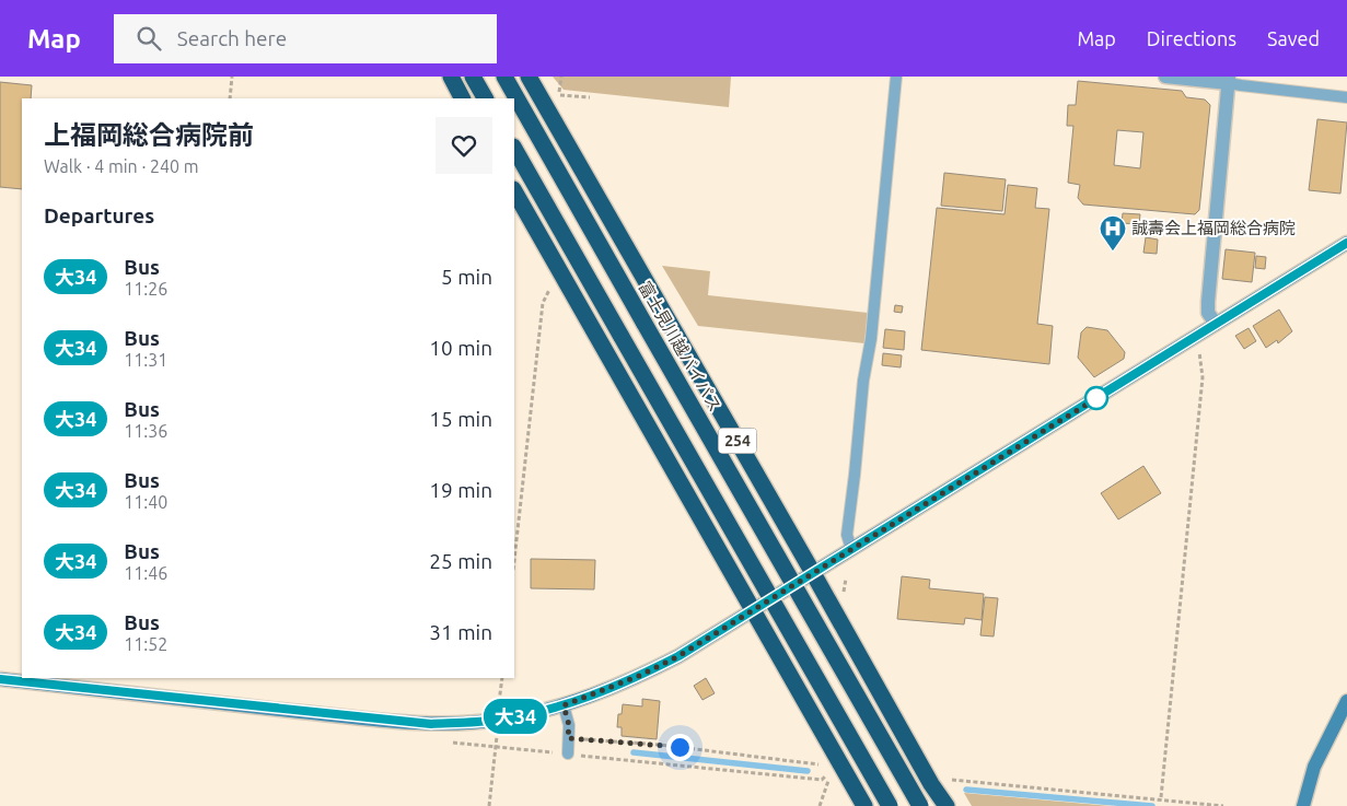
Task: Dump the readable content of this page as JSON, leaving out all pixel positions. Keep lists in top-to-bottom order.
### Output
{
  "streets": {
    "highway": ["富士見川越バイパス", "254"]
  },
  "places": {
    "hospital": ["誠壽会上福岡総合病院"]
  },
  "lines": ["bus line 大34"],
  "page": {
    "header": "Map",
    "search": "Search here",
    "nav": ["Map", "Directions", "Saved"],
    "on_map": "大34",
    "heading": [
      ["上福岡総合病院前", "Walk · 4 min · 240 m"],
      "Departures"
    ],
    "list": [
      {
        "mark": "大34",
        "name": "Bus",
        "note": "11:26",
        "value": "5 min"
      },
      {
        "mark": "大34",
        "name": "Bus",
        "note": "11:31",
        "value": "10 min"
      },
      {
        "mark": "大34",
        "name": "Bus",
        "note": "11:36",
        "value": "15 min"
      },
      {
        "mark": "大34",
        "name": "Bus",
        "note": "11:40",
        "value": "19 min"
      },
      {
        "mark": "大34",
        "name": "Bus",
        "note": "11:46",
        "value": "25 min"
      },
      {
        "mark": "大34",
        "name": "Bus",
        "note": "11:52",
        "value": "31 min"
      }
    ]
  }
}
